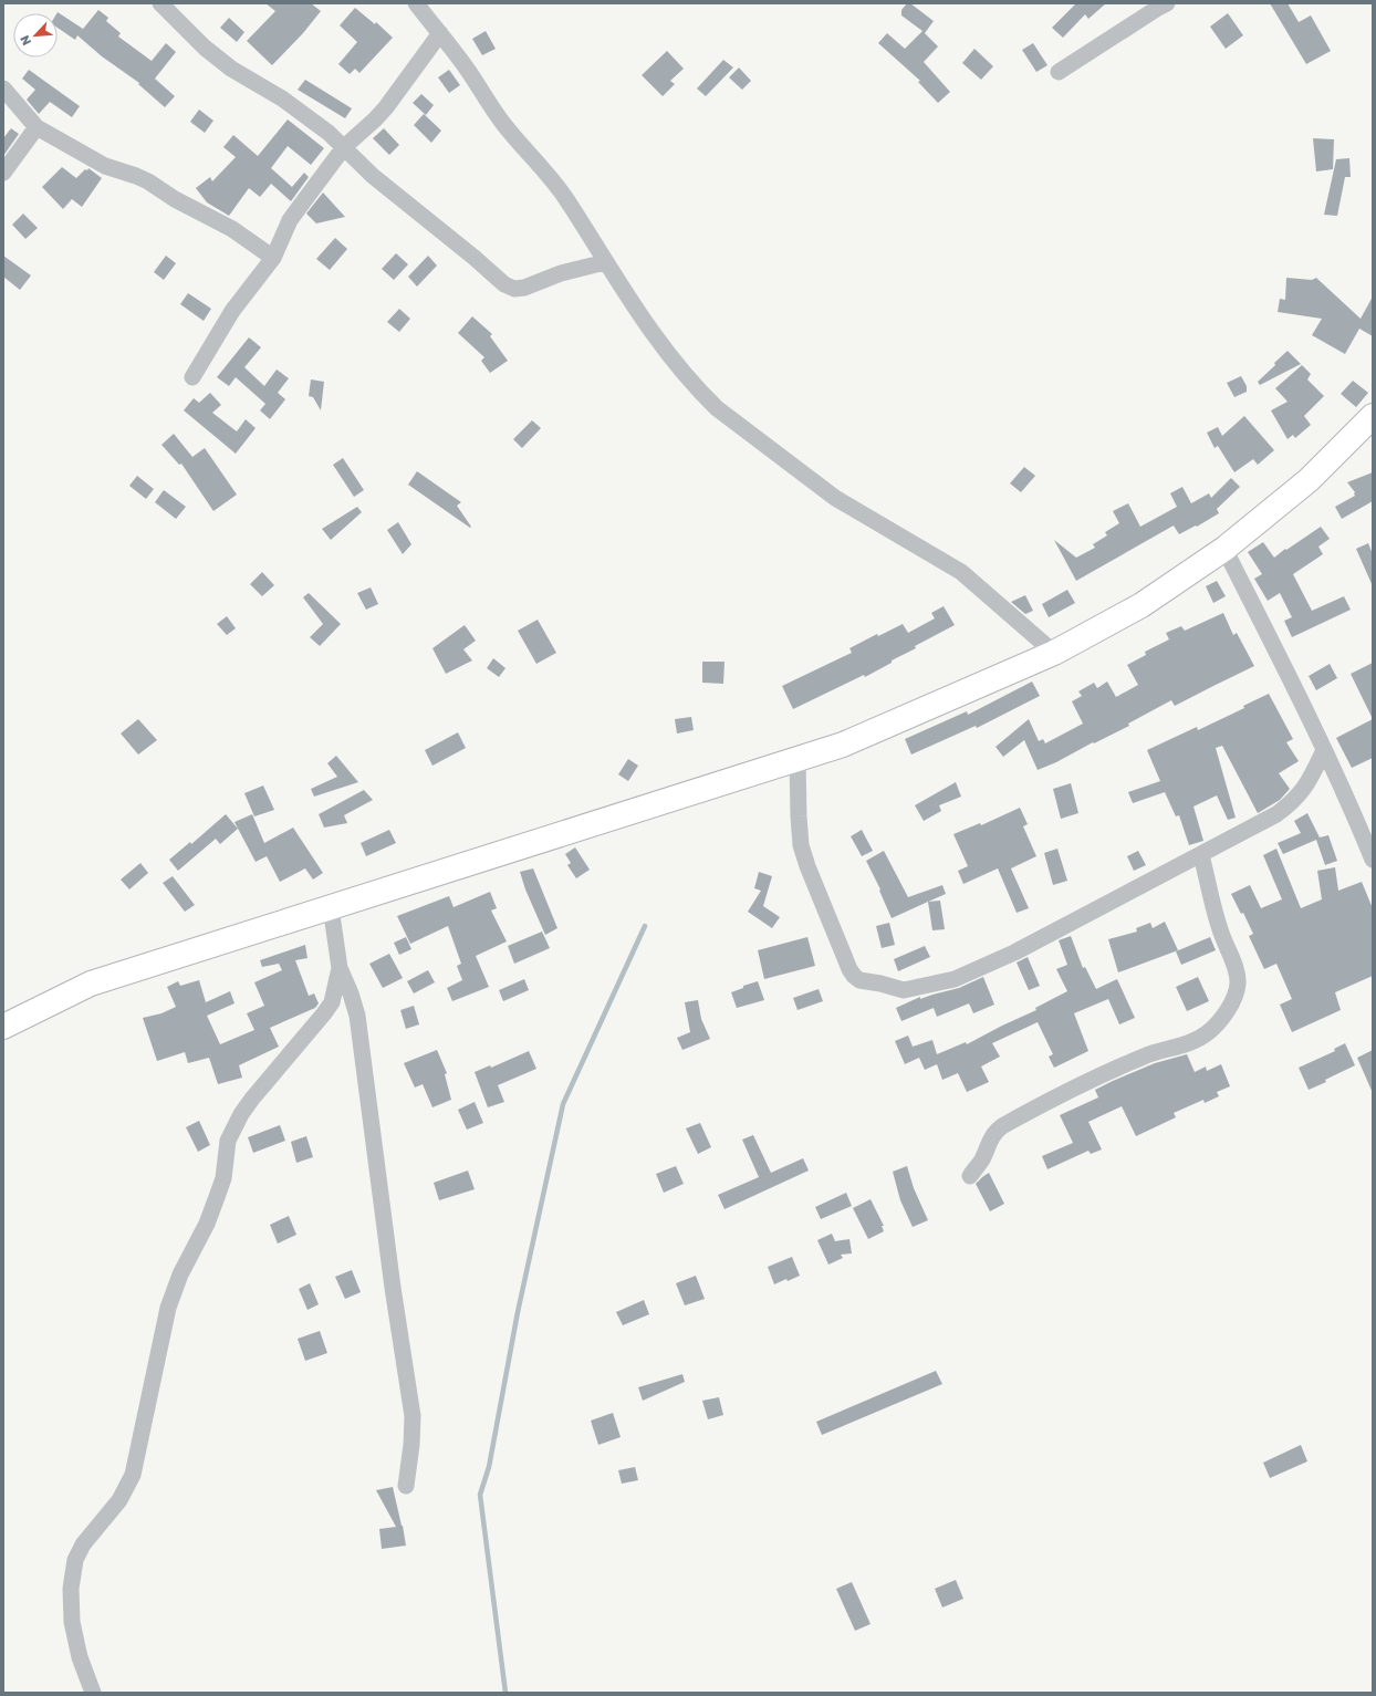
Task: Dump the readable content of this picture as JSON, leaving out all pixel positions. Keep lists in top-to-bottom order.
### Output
{
  "north": "bottom left"
}
